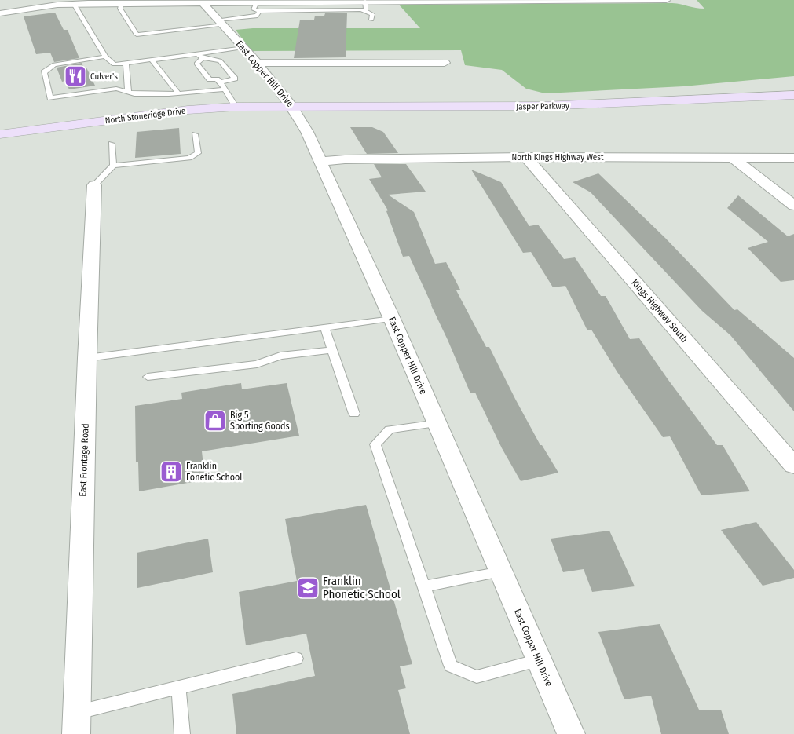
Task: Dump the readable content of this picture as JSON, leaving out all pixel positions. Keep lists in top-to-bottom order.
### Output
{
  "streets": {
    "main road": ["Jasper Parkway", "North Stoneridge Drive"],
    "street": [
      "East Copper Hill Drive",
      "North Kings Highway West",
      "Kings Highway South",
      "East Frontage Road"
    ]
  },
  "crossings": [
    ["East Copper Hill Drive", "Jasper Parkway"],
    ["East Copper Hill Drive", "North Stoneridge Drive"],
    ["East Copper Hill Drive", "North Kings Highway West"],
    ["Jasper Parkway", "North Stoneridge Drive"],
    ["North Kings Highway West", "Kings Highway South"]
  ],
  "places": {
    "restaurant": ["Culver's"],
    "shop": ["Big 5 Sporting Goods"],
    "building": ["Franklin Fonetic School"],
    "school or university": ["Franklin Phonetic School"]
  }
}
